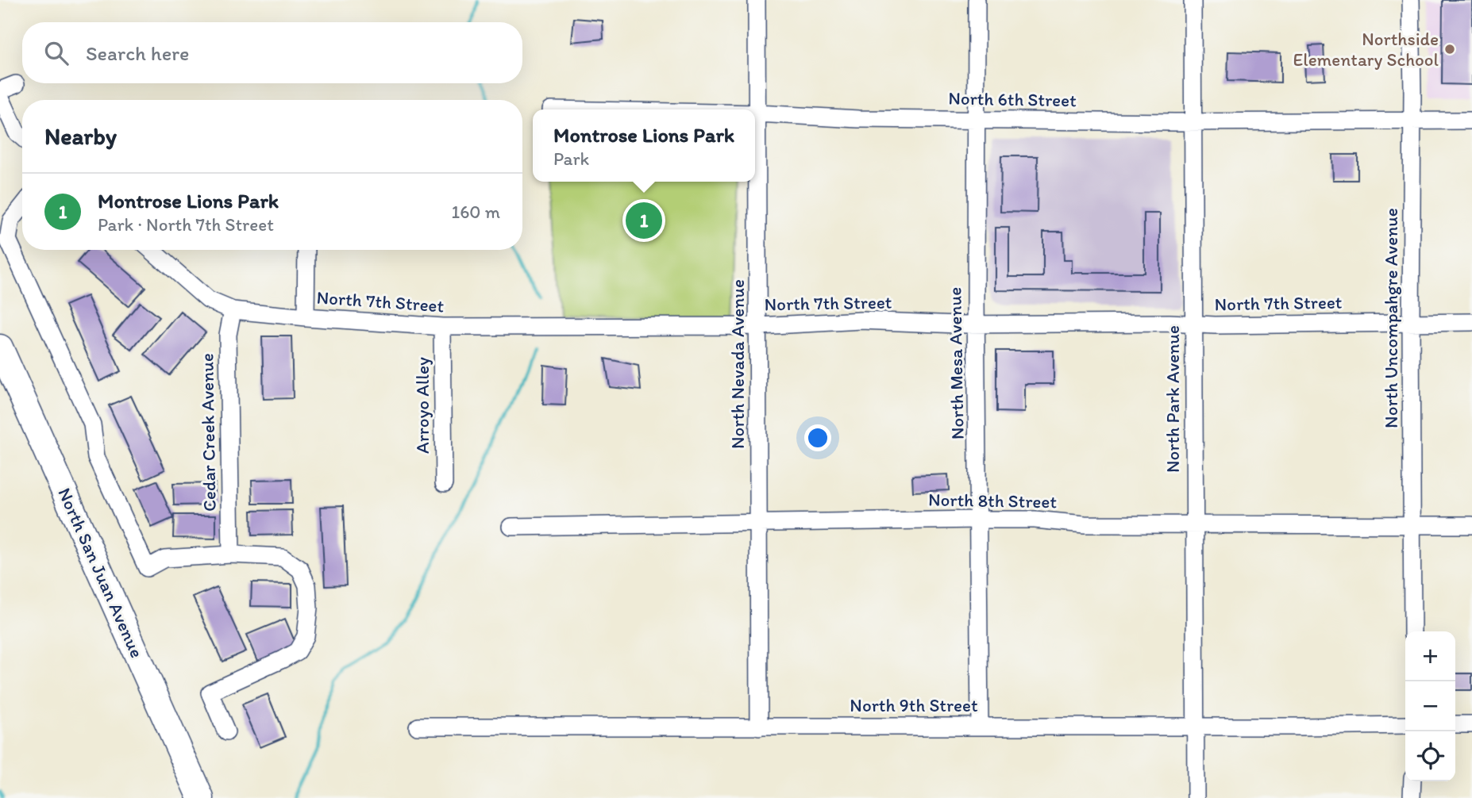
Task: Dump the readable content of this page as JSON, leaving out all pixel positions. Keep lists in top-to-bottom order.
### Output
{
  "streets": {
    "highway": ["North San Juan Avenue"],
    "street": [
      "North 6th Street",
      "North 7th Street",
      "North Uncompahgre Avenue",
      "North Mesa Avenue",
      "North Nevada Avenue",
      "North Park Avenue",
      "Arroyo Alley",
      "Cedar Creek Avenue",
      "North 8th Street",
      "North 9th Street"
    ]
  },
  "crossings": [
    ["North 6th Street", "North Uncompahgre Avenue"],
    ["North 6th Street", "North Mesa Avenue"],
    ["North 6th Street", "North Nevada Avenue"],
    ["North 6th Street", "North Park Avenue"],
    ["North 7th Street", "North Uncompahgre Avenue"],
    ["North 7th Street", "North Mesa Avenue"],
    ["North 7th Street", "North Nevada Avenue"],
    ["North 7th Street", "North Park Avenue"],
    ["North 7th Street", "Arroyo Alley"],
    ["North 7th Street", "Cedar Creek Avenue"],
    ["North Uncompahgre Avenue", "North 8th Street"],
    ["North Mesa Avenue", "North 8th Street"],
    ["North Mesa Avenue", "North 9th Street"],
    ["North Nevada Avenue", "North 8th Street"],
    ["North Nevada Avenue", "North 9th Street"],
    ["North Park Avenue", "North 8th Street"],
    ["North Park Avenue", "North 9th Street"]
  ],
  "places": ["Northside Elementary School"],
  "page": {
    "search": "Search here",
    "heading": "Nearby",
    "popup": ["Montrose Lions Park", "Park"],
    "list": [
      {
        "mark": "1",
        "name": "Montrose Lions Park",
        "note": "Park · North 7th Street",
        "value": "160 m"
      }
    ],
    "pins": "1",
    "map_buttons": ["+", "−"]
  }
}
